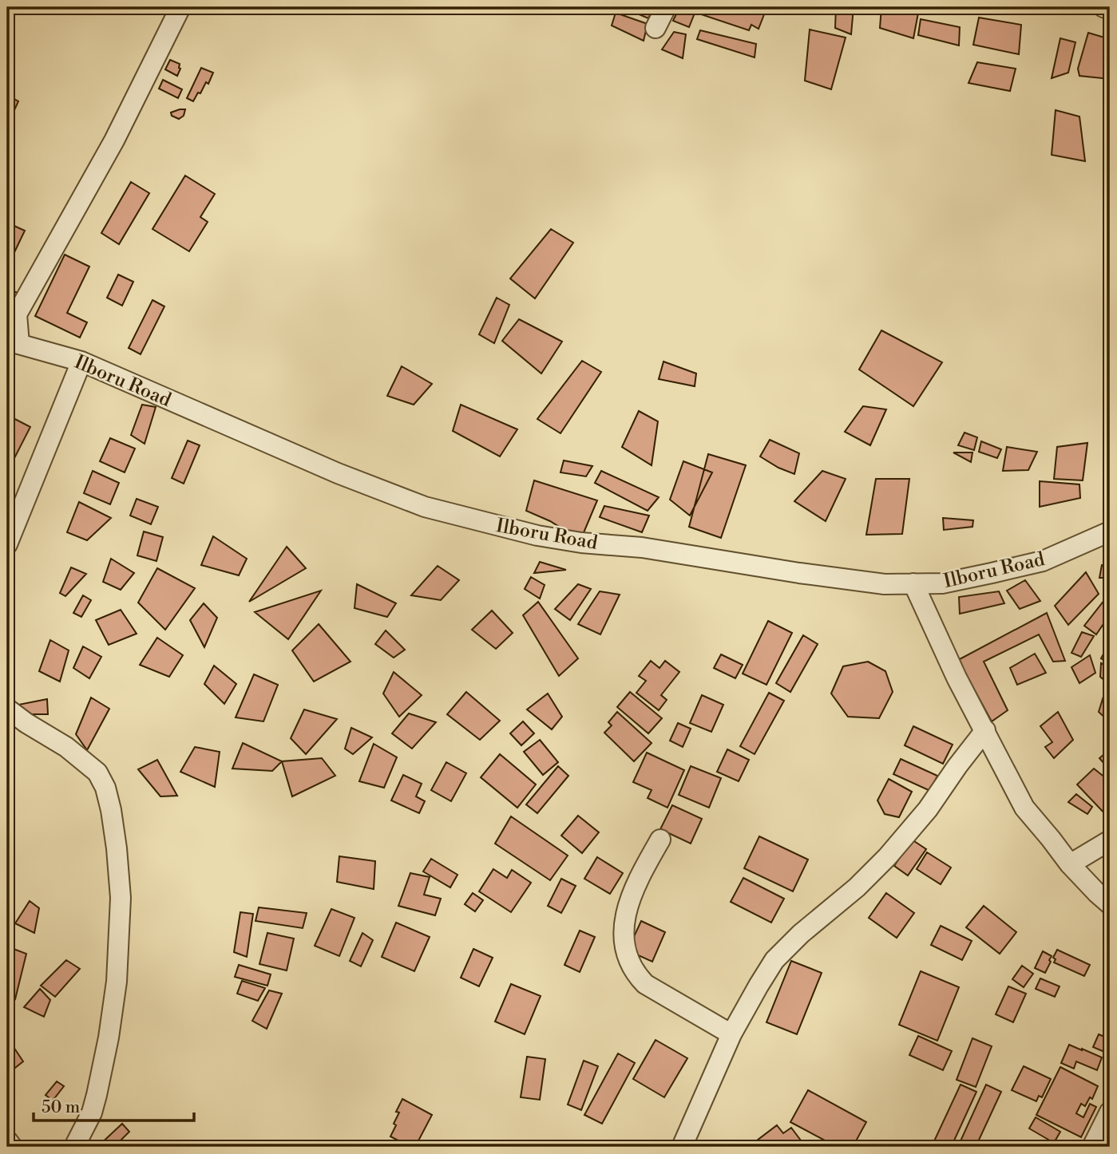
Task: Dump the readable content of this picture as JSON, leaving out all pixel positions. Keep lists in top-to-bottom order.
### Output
{
  "streets": {
    "street": ["Ilboru Road"]
  },
  "scale_bar": "50 m"
}
